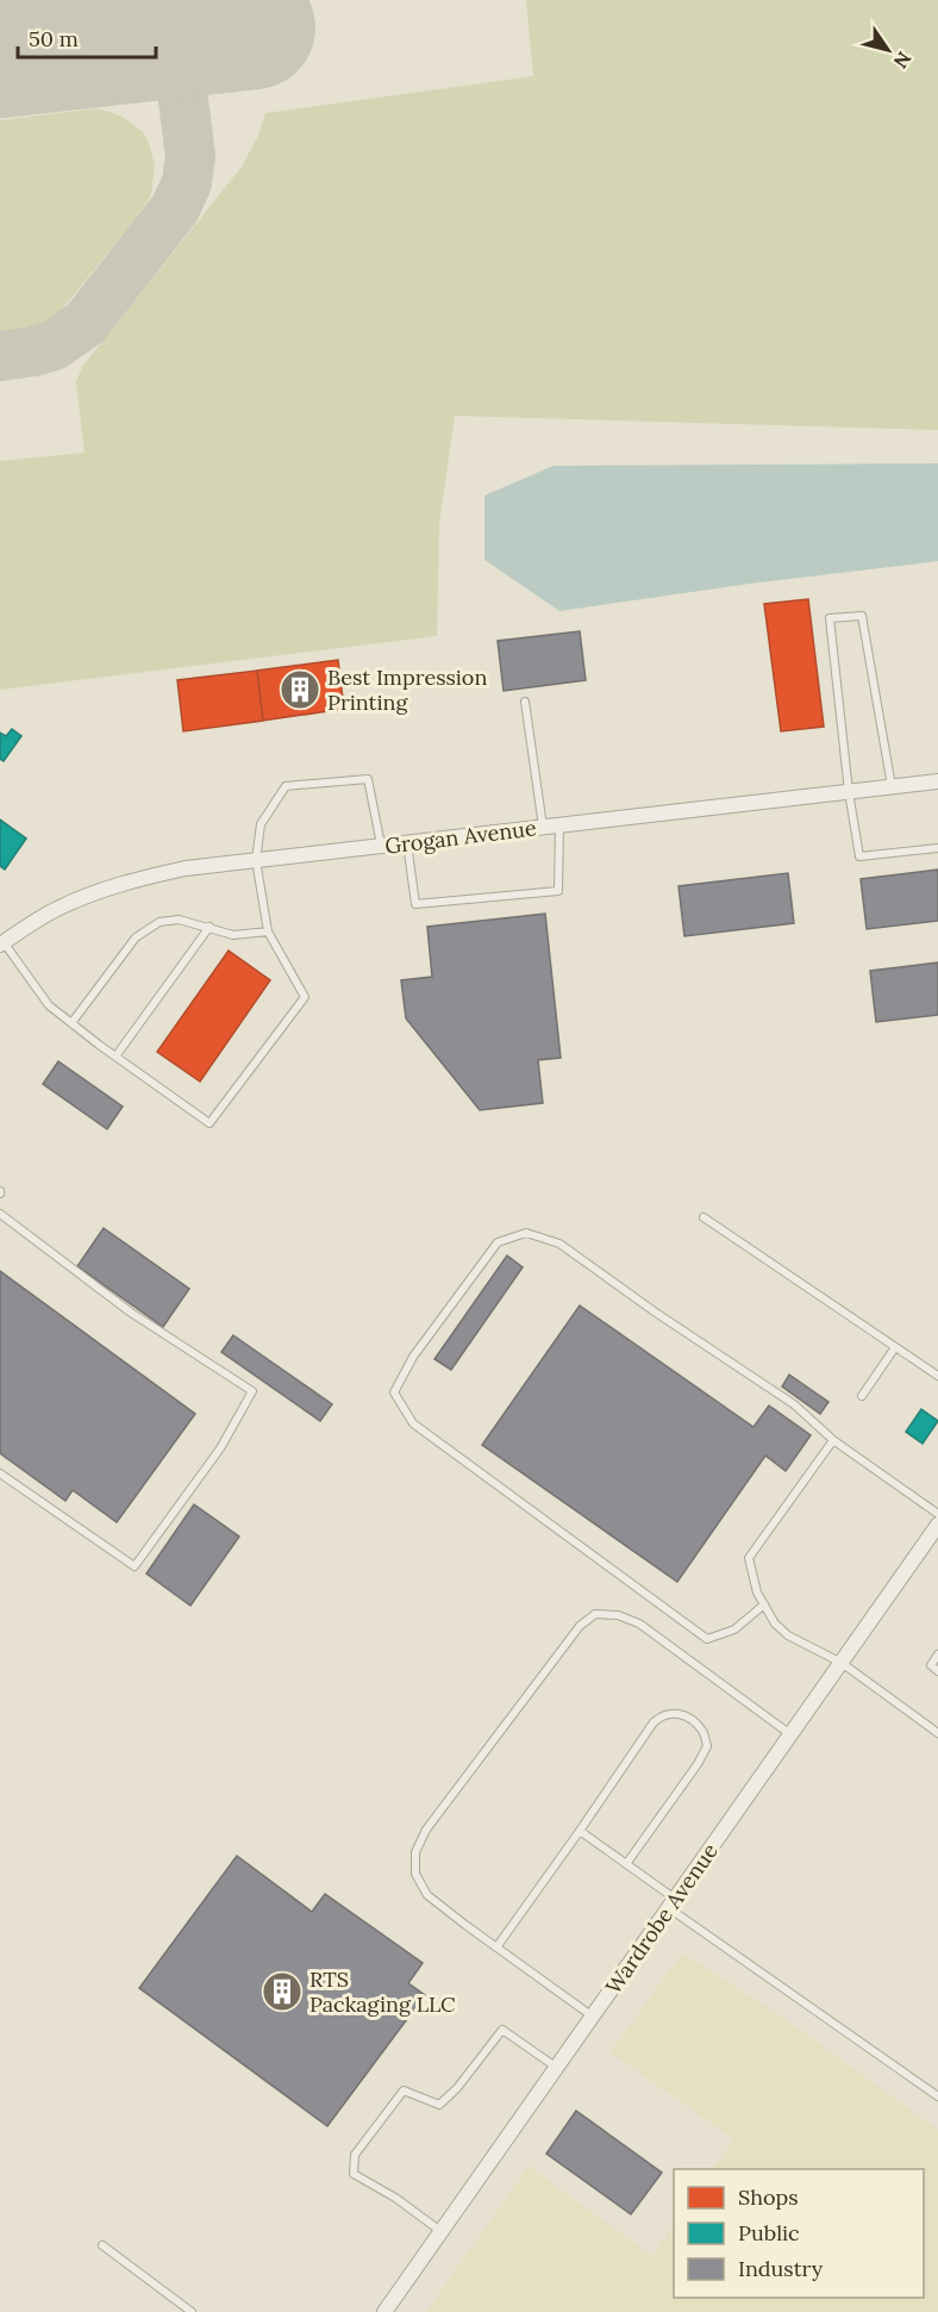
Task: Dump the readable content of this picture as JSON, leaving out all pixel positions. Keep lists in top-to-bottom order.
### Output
{
  "streets": {
    "street": ["Grogan Avenue", "Wardrobe Avenue"]
  },
  "places": {
    "building": ["Best Impression Printing", "RTS Packaging LLC"]
  },
  "legend": ["Shops", "Public", "Industry"],
  "scale_bar": "50 m",
  "north": "bottom right"
}
